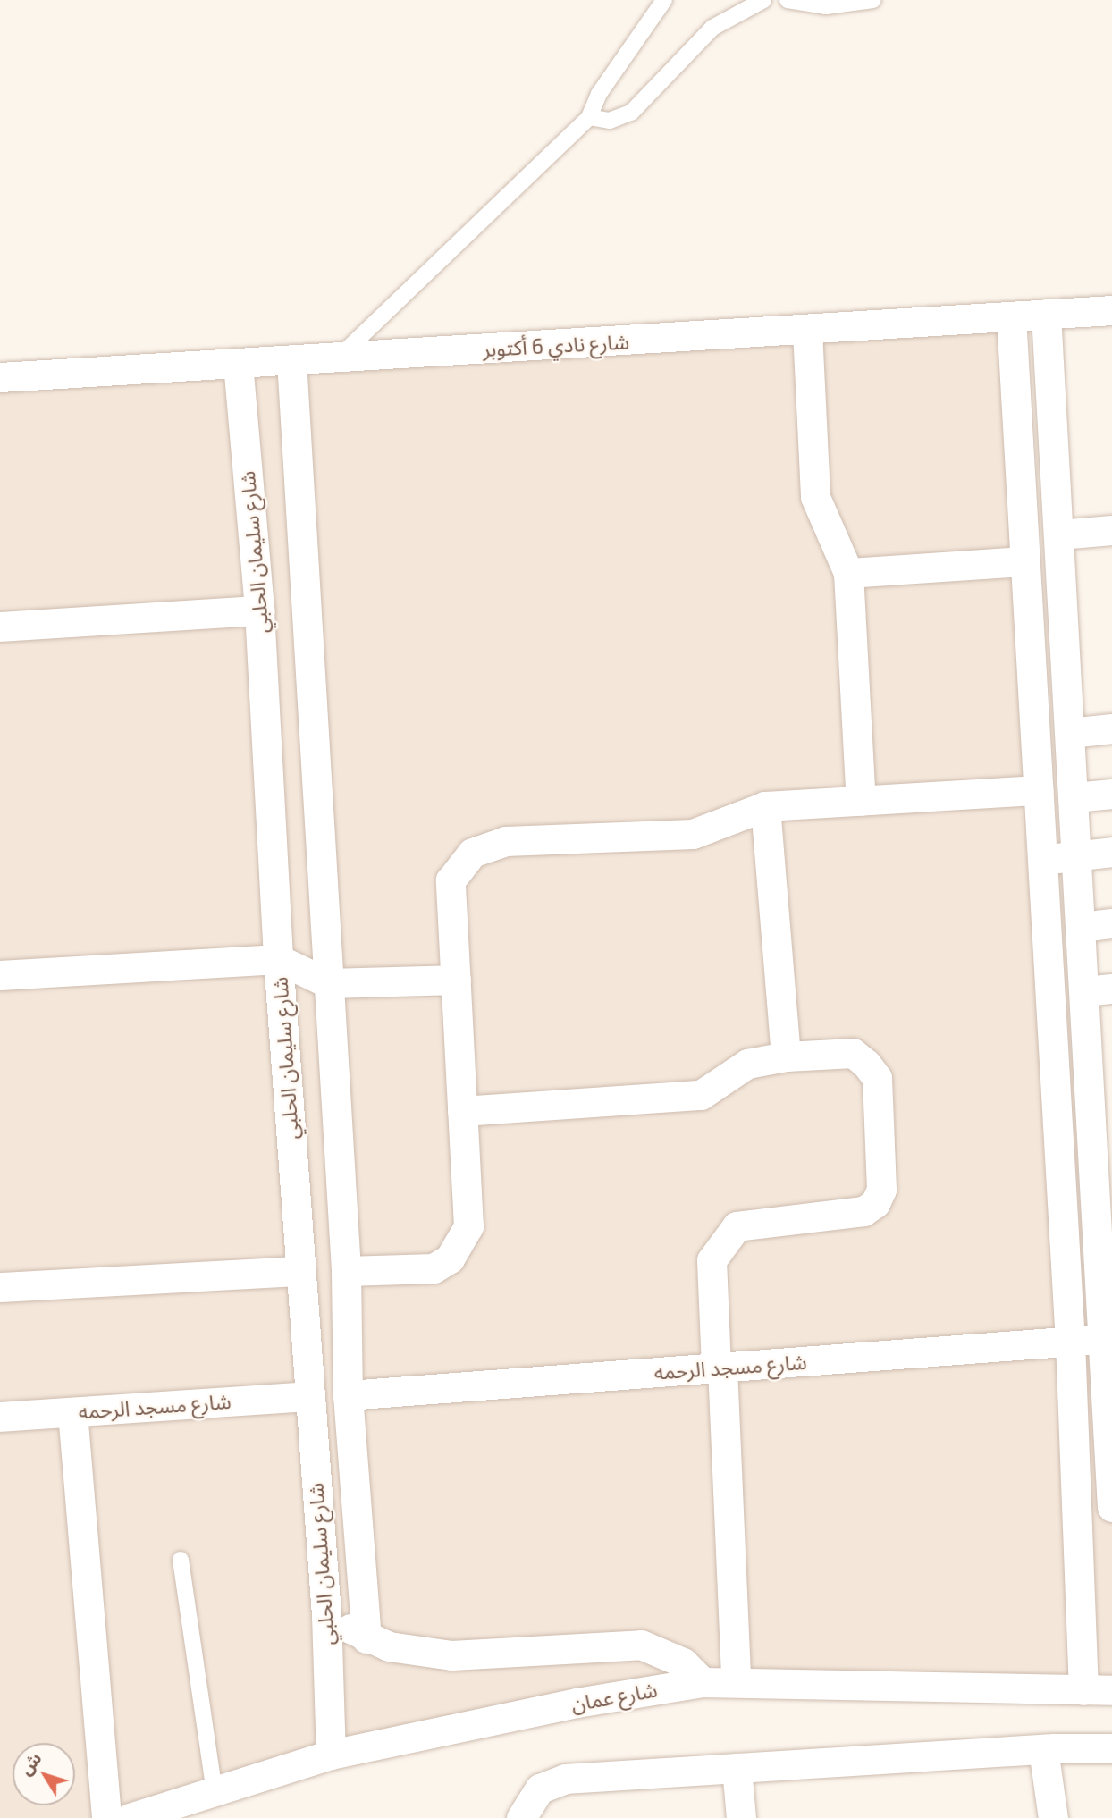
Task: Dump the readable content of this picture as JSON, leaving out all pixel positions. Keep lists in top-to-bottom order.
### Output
{
  "streets": {
    "street": [
      "شارع نادي 6 أكتوبر",
      "شارع سليمان الحلبي",
      "شارع مسجد الرحمه",
      "شارع عمان"
    ]
  },
  "crossings": [
    ["شارع نادي 6 أكتوبر", "شارع سليمان الحلبي"],
    ["شارع سليمان الحلبي", "شارع مسجد الرحمه"],
    ["شارع سليمان الحلبي", "شارع عمان"]
  ],
  "north": "top left"
}
